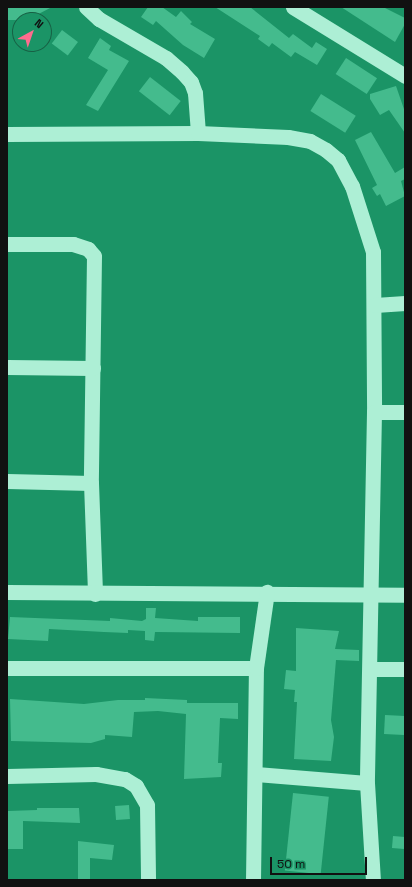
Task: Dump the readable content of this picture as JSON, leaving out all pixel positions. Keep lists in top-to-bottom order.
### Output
{
  "scale_bar": "50 m",
  "north": "top right"
}
